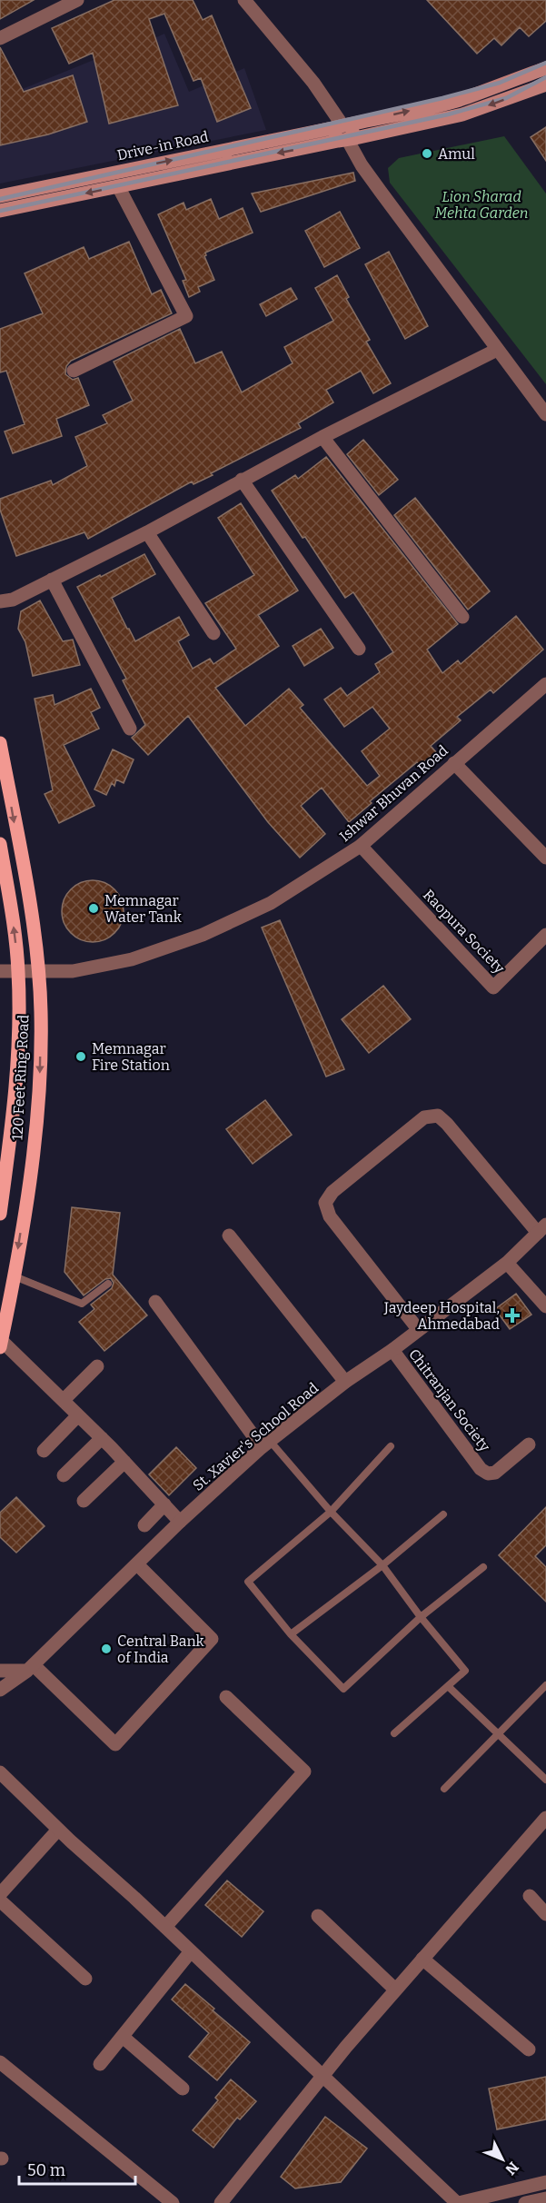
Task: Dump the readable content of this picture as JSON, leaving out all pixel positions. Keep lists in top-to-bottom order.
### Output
{
  "streets": {
    "main road": ["Drive-in Road", "120 Feet Ring Road"],
    "street": [
      "Ishwar Bhuvan Road",
      "Raopura Society",
      "Chitranjan Society",
      "St. Xavier's School Road"
    ]
  },
  "crossings": [
    ["Ishwar Bhuvan Road", "Raopura Society"],
    ["Ishwar Bhuvan Road", "120 Feet Ring Road"],
    ["Chitranjan Society", "St. Xavier's School Road"]
  ],
  "parks": ["Lion Sharad Mehta Garden"],
  "places": {
    "other": [
      "Amul",
      "Memnagar Water Tank",
      "Memnagar Fire Station",
      "Central Bank of India"
    ],
    "health": ["Jaydeep Hospital, Ahmedabad"]
  },
  "scale_bar": "50 m",
  "north": "bottom right"
}
